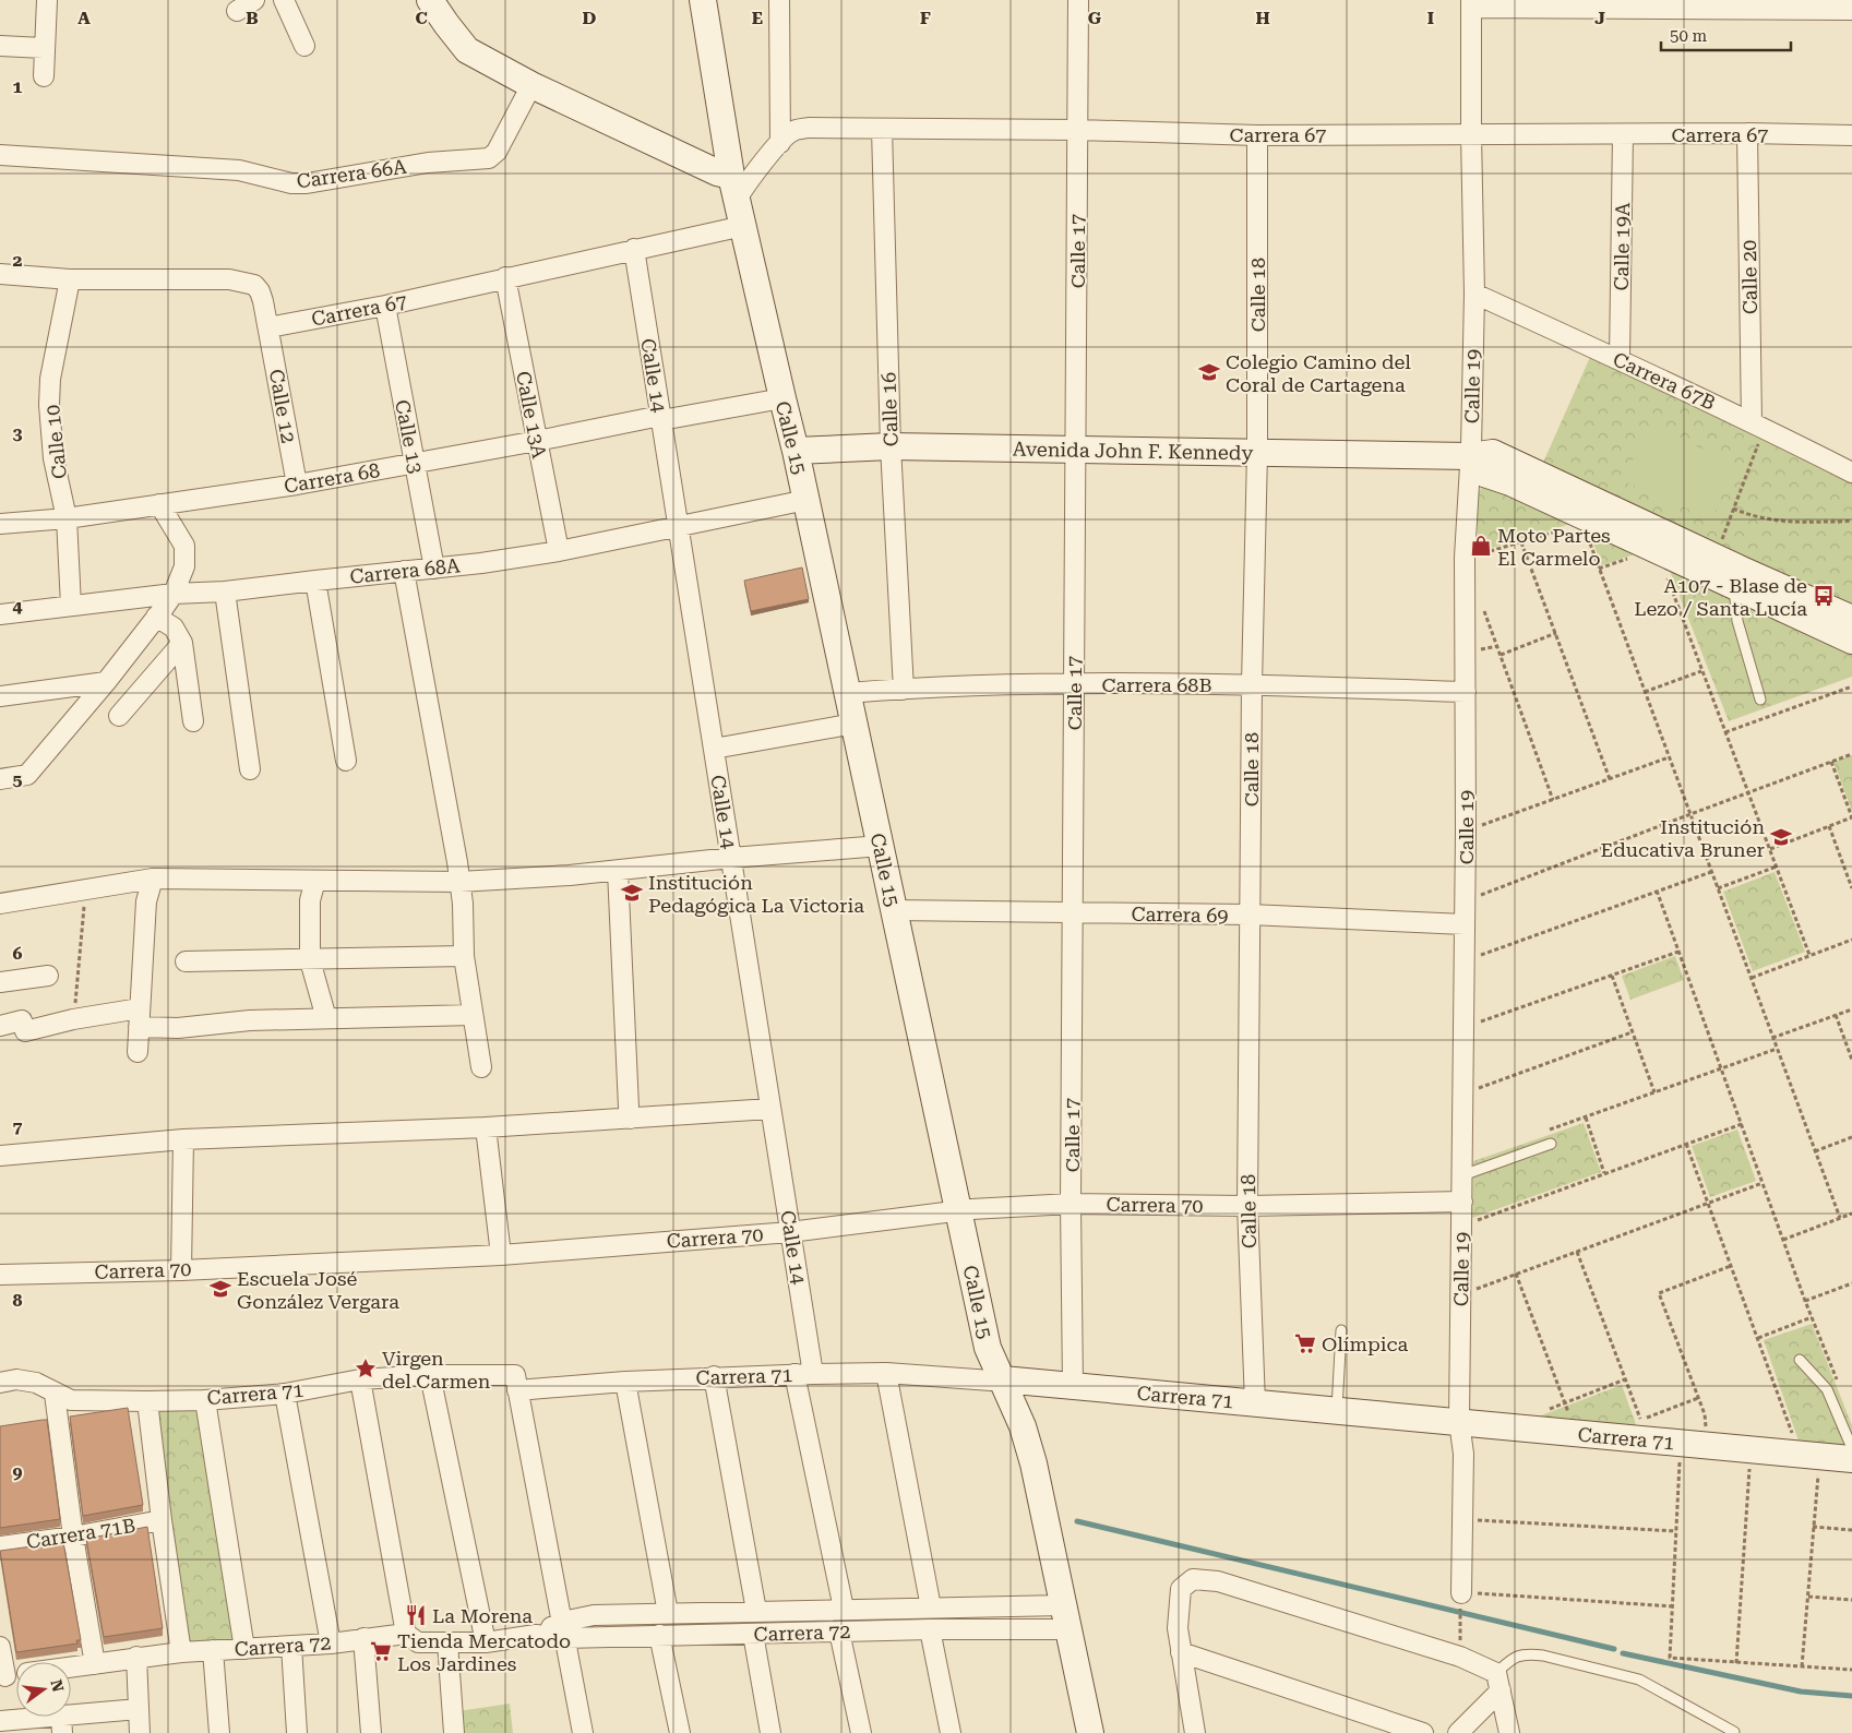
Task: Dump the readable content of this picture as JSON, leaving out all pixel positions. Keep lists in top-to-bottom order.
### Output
{
  "streets": {
    "street": [
      "Carrera 67",
      "Carrera 66A",
      "Calle 19A",
      "Calle 17",
      "Calle 20",
      "Calle 18",
      "Calle 14",
      "Carrera 67B",
      "Calle 19",
      "Calle 12",
      "Calle 16",
      "Calle 13A",
      "Calle 13",
      "Calle 15",
      "Calle 10",
      "Avenida John F. Kennedy",
      "Carrera 68",
      "Carrera 68A",
      "Carrera 68B",
      "Carrera 69",
      "Carrera 70",
      "Carrera 71",
      "Carrera 71B",
      "Carrera 72"
    ]
  },
  "crossings": [
    ["Carrera 67", "Calle 19A"],
    ["Carrera 67", "Calle 17"],
    ["Carrera 67", "Calle 20"],
    ["Carrera 67", "Calle 18"],
    ["Carrera 67", "Calle 14"],
    ["Carrera 67", "Calle 19"],
    ["Carrera 67", "Calle 12"],
    ["Carrera 67", "Calle 16"],
    ["Carrera 67", "Calle 13A"],
    ["Carrera 67", "Calle 13"],
    ["Carrera 67", "Calle 15"],
    ["Calle 19A", "Carrera 67B"],
    ["Calle 17", "Avenida John F. Kennedy"],
    ["Calle 17", "Carrera 68B"],
    ["Calle 17", "Carrera 69"],
    ["Calle 17", "Carrera 70"],
    ["Calle 17", "Carrera 71"],
    ["Calle 20", "Carrera 67B"],
    ["Calle 18", "Avenida John F. Kennedy"],
    ["Calle 18", "Carrera 68B"],
    ["Calle 18", "Carrera 69"],
    ["Calle 18", "Carrera 70"],
    ["Calle 18", "Carrera 71"],
    ["Calle 14", "Carrera 68"],
    ["Calle 14", "Carrera 68A"],
    ["Calle 14", "Carrera 70"],
    ["Calle 14", "Carrera 71"],
    ["Calle 14", "Carrera 72"],
    ["Carrera 67B", "Calle 19"],
    ["Calle 19", "Avenida John F. Kennedy"],
    ["Calle 19", "Carrera 68B"],
    ["Calle 19", "Carrera 69"],
    ["Calle 19", "Carrera 70"],
    ["Calle 19", "Carrera 71"],
    ["Calle 12", "Carrera 68"],
    ["Calle 16", "Avenida John F. Kennedy"],
    ["Calle 16", "Carrera 68B"],
    ["Calle 13A", "Carrera 68"],
    ["Calle 13A", "Carrera 68A"],
    ["Calle 13", "Carrera 68"],
    ["Calle 13", "Carrera 68A"],
    ["Calle 15", "Avenida John F. Kennedy"],
    ["Calle 15", "Carrera 68"],
    ["Calle 15", "Carrera 68A"],
    ["Calle 15", "Carrera 68B"],
    ["Calle 15", "Carrera 69"],
    ["Calle 15", "Carrera 70"],
    ["Calle 15", "Carrera 71"],
    ["Calle 15", "Carrera 72"],
    ["Calle 10", "Carrera 68"],
    ["Calle 10", "Carrera 68A"]
  ],
  "places": {
    "school or university": [
      "Colegio Camino del Coral de Cartagena",
      "Institución Educativa Bruner",
      "Institución Pedagógica La Victoria",
      "Escuela José González Vergara"
    ],
    "shop": ["Moto Partes El Carmelo"],
    "bus stop": ["A107 - Blase de Lezo / Santa Lucía"],
    "supermarket": ["Olímpica", "Tienda Mercatodo Los Jardines"],
    "place": ["Virgen del Carmen"],
    "restaurant": ["La Morena"]
  },
  "scale_bar": "50 m",
  "north": "right",
  "grid": {
    "columns": [
      "A",
      "B",
      "C",
      "D",
      "E",
      "F",
      "G",
      "H",
      "I",
      "J"
    ],
    "rows": [
      "1",
      "2",
      "3",
      "4",
      "5",
      "6",
      "7",
      "8",
      "9"
    ]
  }
}
